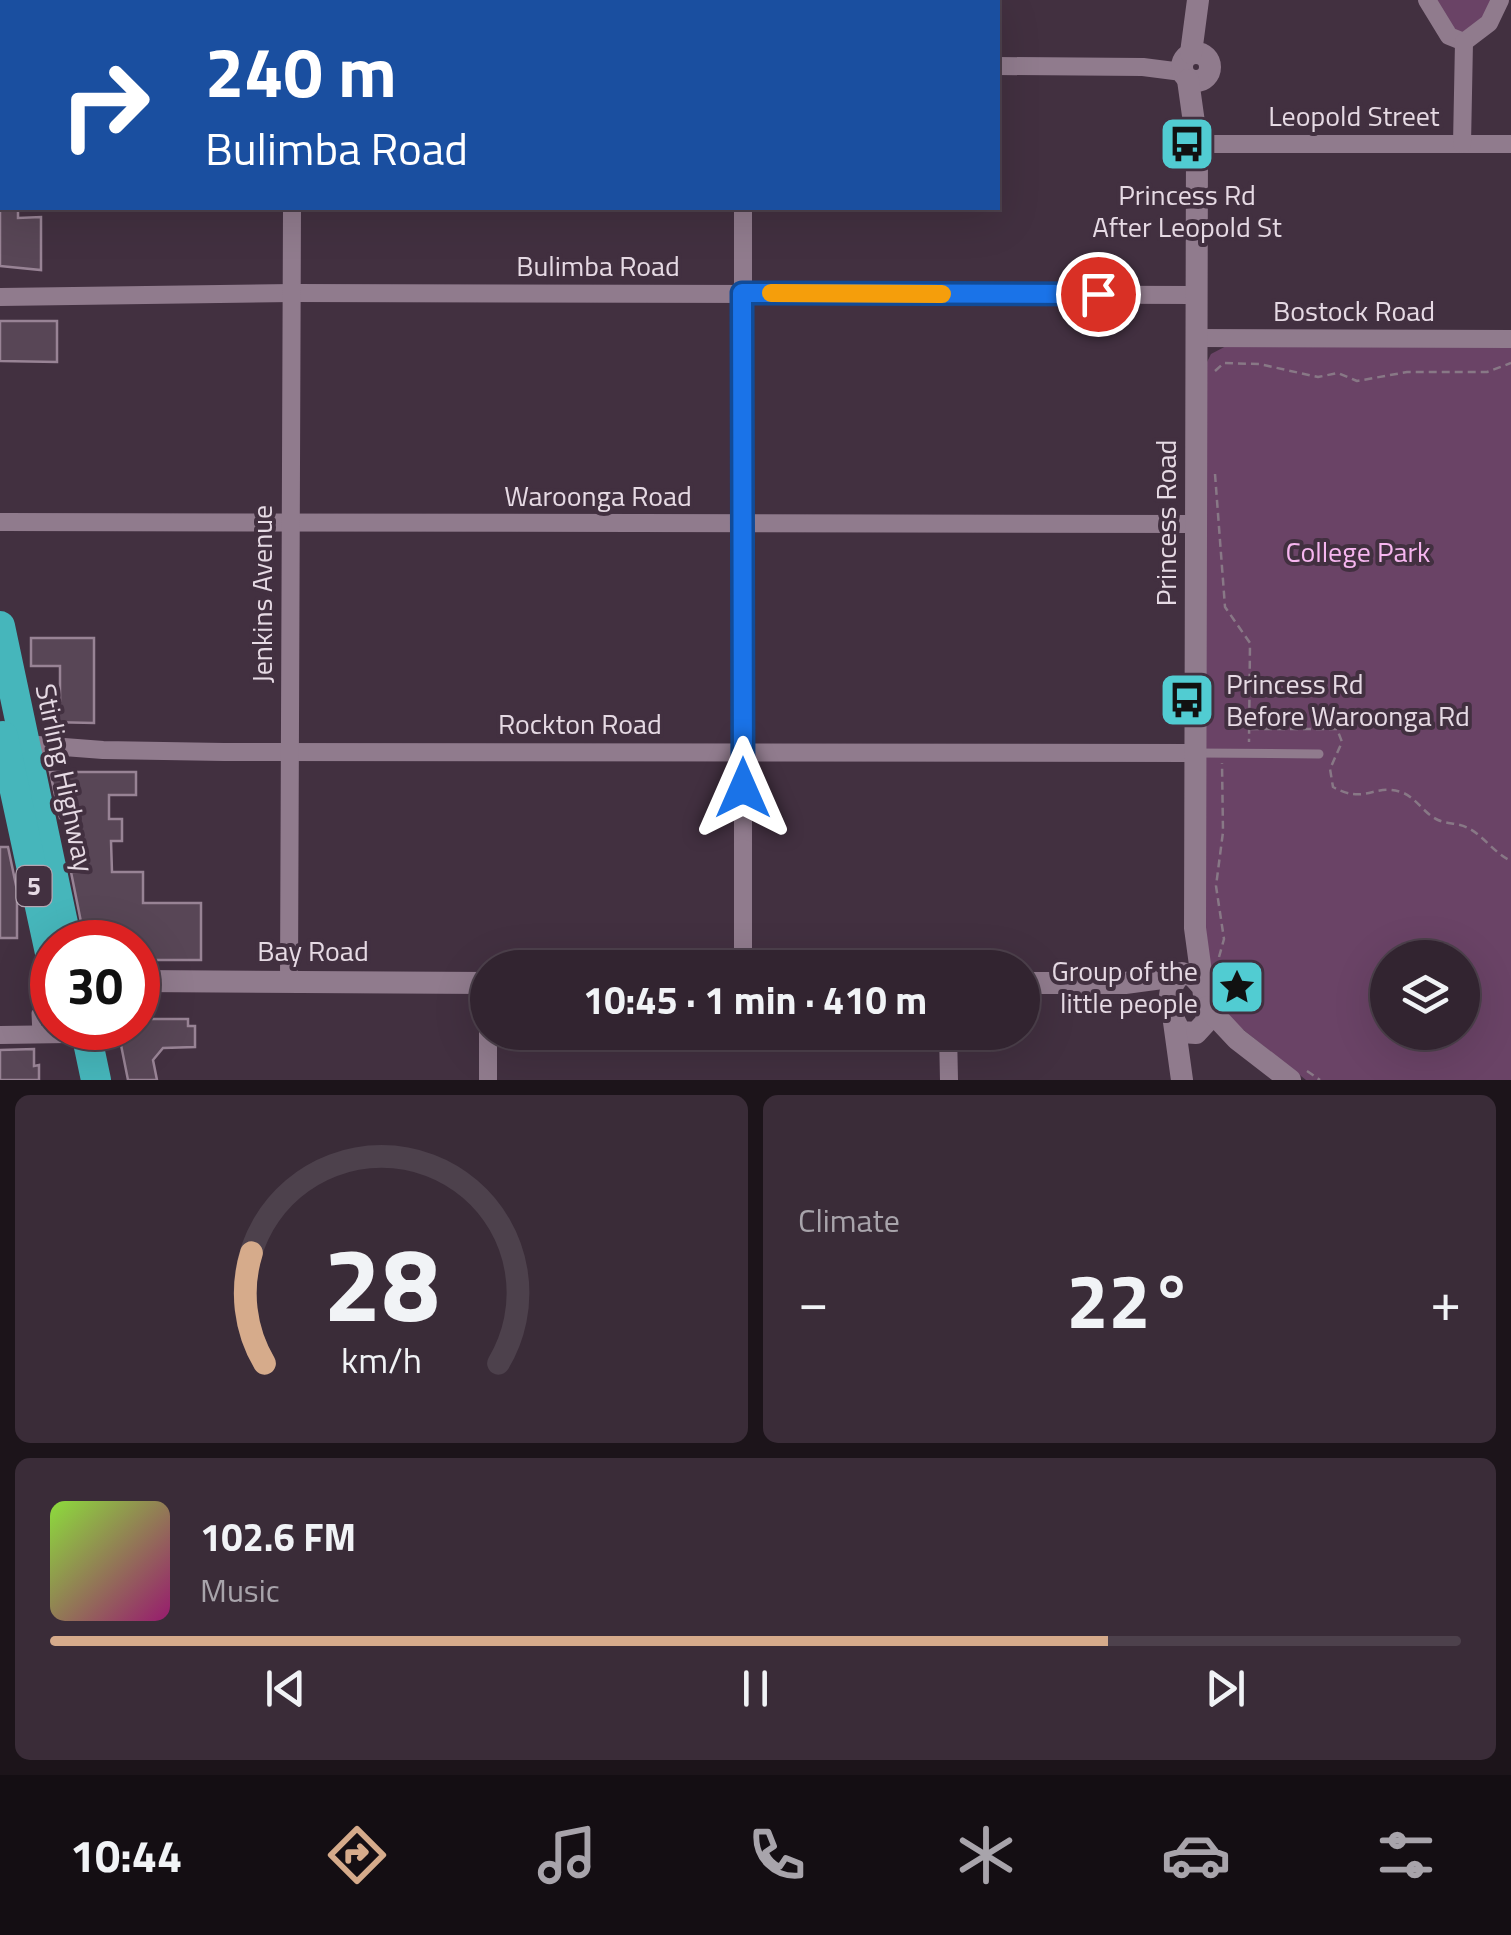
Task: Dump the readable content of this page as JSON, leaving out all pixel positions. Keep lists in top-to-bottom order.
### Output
{
  "streets": {
    "highway": ["Stirling Highway", "5"],
    "street": [
      "Leopold Street",
      "Bulimba Road",
      "Bostock Road",
      "Waroonga Road",
      "Princess Road",
      "Jenkins Avenue",
      "Rockton Road",
      "Bay Road"
    ]
  },
  "crossings": [
    ["Leopold Street", "Princess Road"],
    ["Bulimba Road", "Princess Road"],
    ["Bulimba Road", "Jenkins Avenue"],
    ["Bostock Road", "Princess Road"],
    ["Waroonga Road", "Princess Road"],
    ["Waroonga Road", "Jenkins Avenue"],
    ["Princess Road", "Rockton Road"],
    ["Jenkins Avenue", "Rockton Road"],
    ["Jenkins Avenue", "Bay Road"],
    ["Rockton Road", "Stirling Highway"]
  ],
  "parks": ["College Park"],
  "places": {
    "bus stop": ["Princess Rd After Leopold St", "Princess Rd Before Waroonga Rd"],
    "place": ["Group of the little people"]
  },
  "page": {
    "turn": ["240 m", "Bulimba Road"],
    "limit": "30",
    "trip": "10:45 · 1 min · 410 m",
    "tile": "Climate",
    "heat": ["−", "22°", "+"],
    "song": ["102.6 FM", "Music"],
    "tabs": "10:44",
    "gauge": ["28", "km/h"]
  }
}
